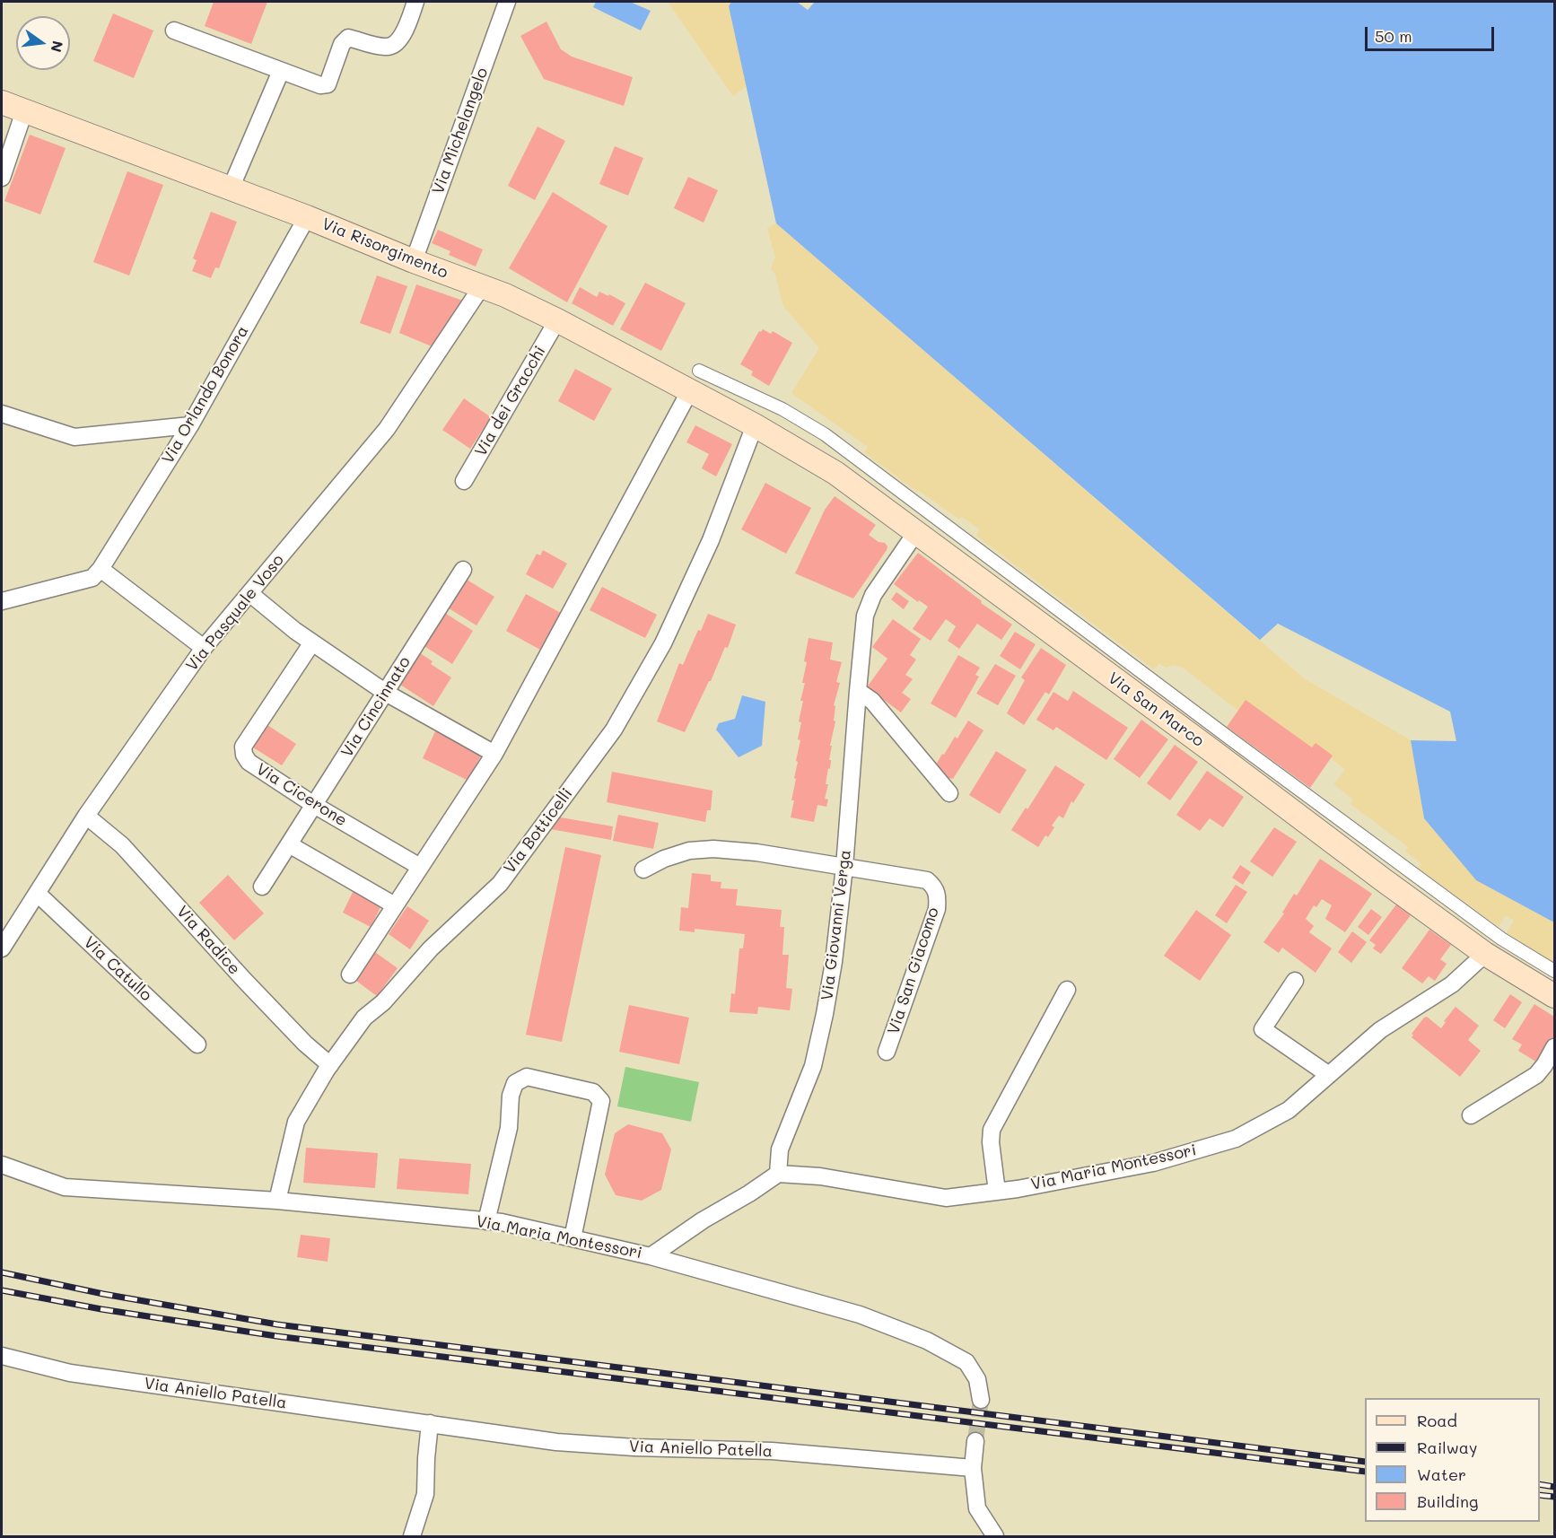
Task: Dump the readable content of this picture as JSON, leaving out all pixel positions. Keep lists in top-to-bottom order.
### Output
{
  "streets": {
    "main road": ["Via Risorgimento", "Via San Marco"],
    "street": [
      "Via Michelangelo",
      "Via Orlando Bonora",
      "Via dei Gracchi",
      "Via Pasquale Voso",
      "Via Cincinnato",
      "Via Cicerone",
      "Via Botticelli",
      "Via Giovanni Verga",
      "Via Radice",
      "Via Catullo",
      "Via San Giacomo",
      "Via Maria Montessori",
      "Via Aniello Patella"
    ]
  },
  "crossings": [
    ["Via Michelangelo", "Via Risorgimento"],
    ["Via Risorgimento", "Via Orlando Bonora"],
    ["Via Risorgimento", "Via dei Gracchi"],
    ["Via Risorgimento", "Via Pasquale Voso"],
    ["Via Risorgimento", "Via San Marco"],
    ["Via Risorgimento", "Via Botticelli"],
    ["Via Pasquale Voso", "Via Radice"],
    ["Via Pasquale Voso", "Via Catullo"],
    ["Via Cincinnato", "Via Cicerone"],
    ["Via San Marco", "Via Botticelli"],
    ["Via San Marco", "Via Giovanni Verga"],
    ["Via San Marco", "Via Maria Montessori"],
    ["Via Botticelli", "Via Radice"],
    ["Via Botticelli", "Via Maria Montessori"],
    ["Via Giovanni Verga", "Via San Giacomo"],
    ["Via Giovanni Verga", "Via Maria Montessori"]
  ],
  "legend": [
    "Road",
    "Railway",
    "Water",
    "Building"
  ],
  "scale_bar": "50 m",
  "north": "right"
}
